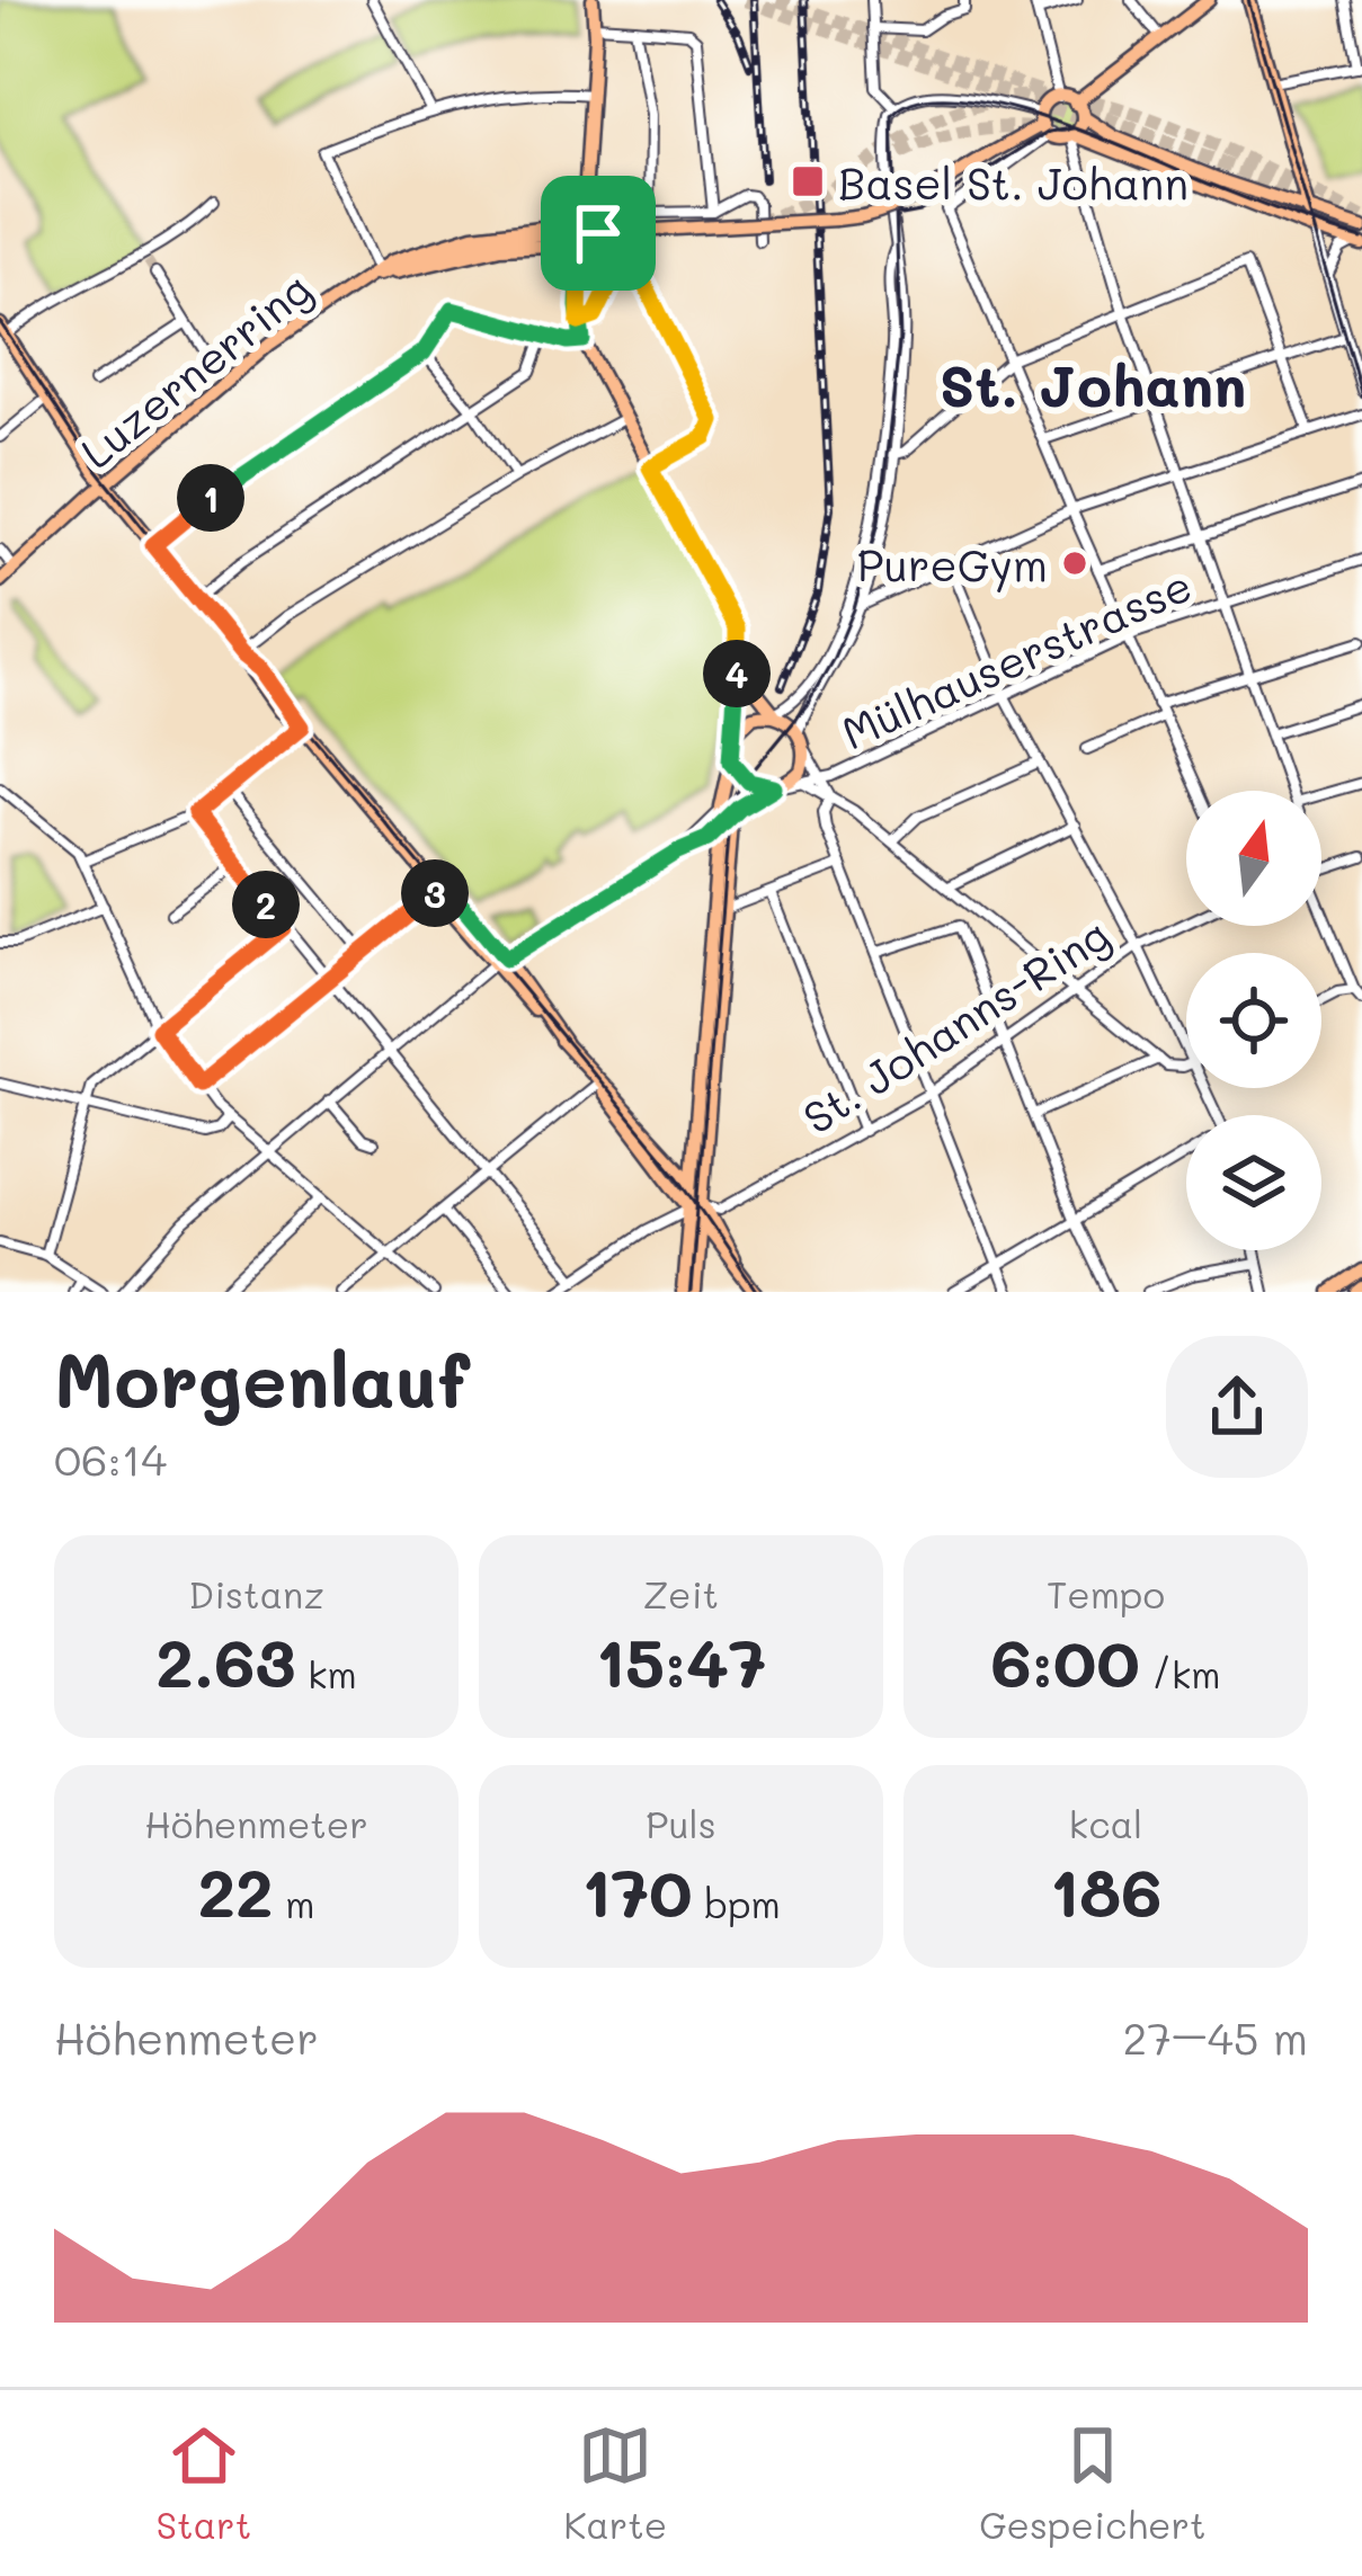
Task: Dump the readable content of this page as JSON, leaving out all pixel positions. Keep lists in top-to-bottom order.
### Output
{
  "streets": {
    "main road": ["Luzernerring"],
    "street": ["Mülhauserstrasse", "St. Johanns-Ring"]
  },
  "districts": ["St. Johann"],
  "places": {
    "transit": ["Basel St. Johann"],
    "other": ["PureGym"]
  },
  "north": "top",
  "page": {
    "pins": [
      "1",
      "4",
      "3",
      "2"
    ],
    "heading": ["Morgenlauf", "06:14"],
    "stats": [
      ["Distanz", "2.63 km"],
      ["Zeit", "15:47"],
      ["Tempo", "6:00 /km"],
      ["Höhenmeter", "22 m"],
      ["Puls", "170 bpm"],
      ["kcal", "186"]
    ],
    "chart": ["Höhenmeter", "27–45 m"],
    "tabs": ["Start", "Karte", "Gespeichert"]
  }
}
